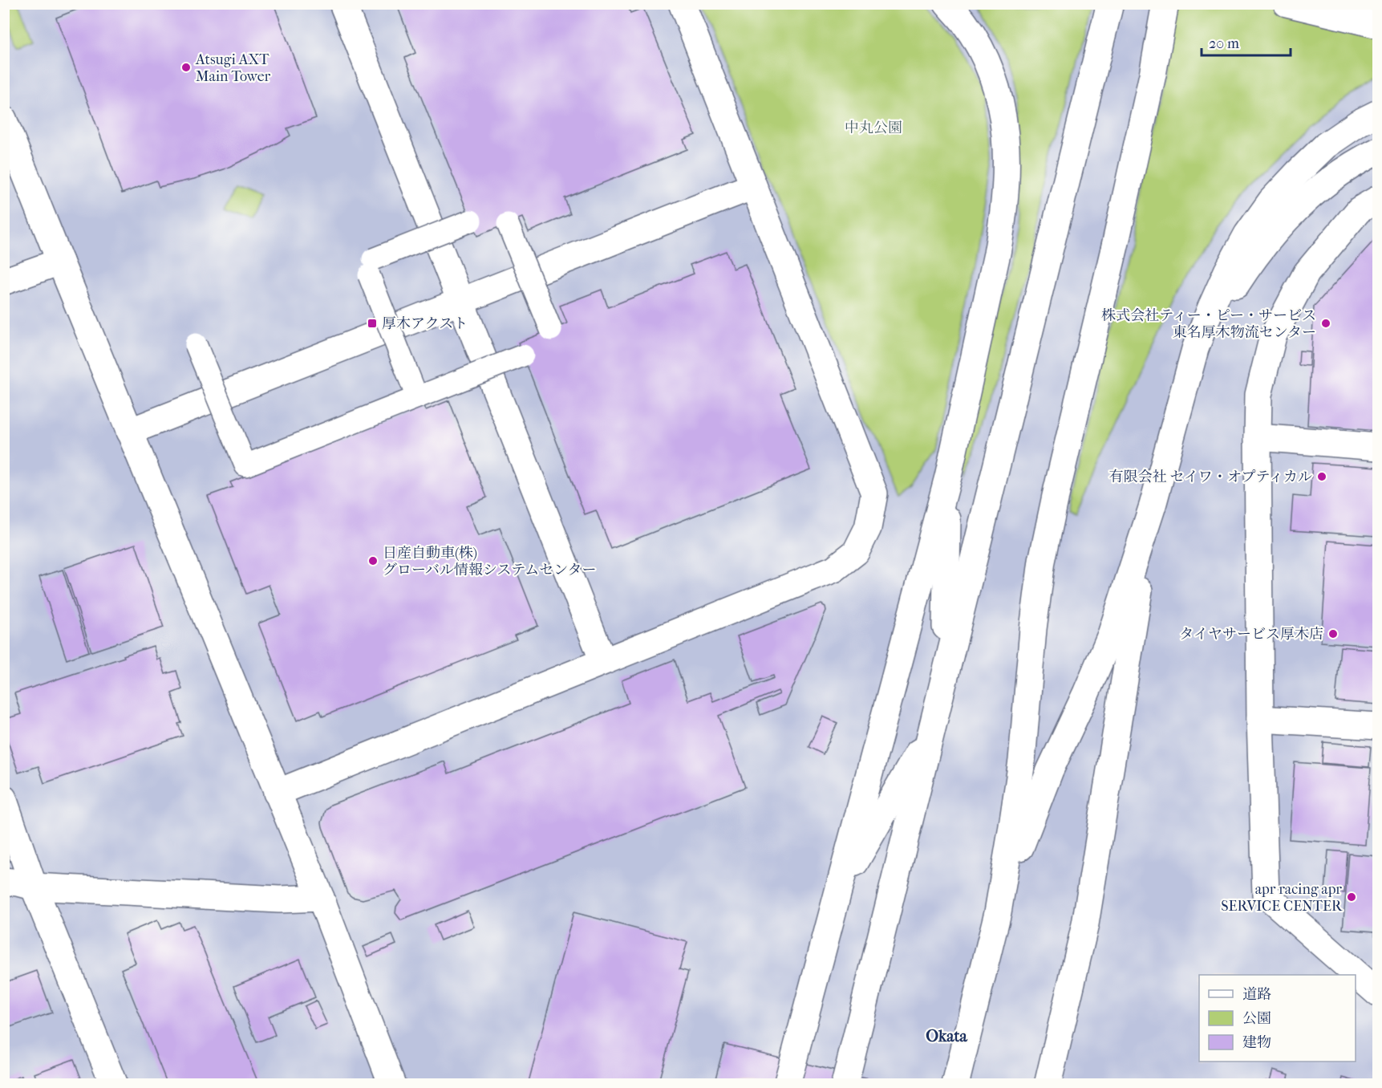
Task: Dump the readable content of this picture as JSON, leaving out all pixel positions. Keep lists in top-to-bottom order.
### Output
{
  "districts": ["Okata"],
  "parks": ["中丸公園"],
  "places": {
    "other": [
      "Atsugi AXT Main Tower",
      "株式会社ティー・ピー・サービス 東名厚木物流センター",
      "有限会社 セイワ・オプティカル",
      "日産自動車(株) グローバル情報システムセンター",
      "タイヤサービス厚木店",
      "apr racing apr SERVICE CENTER"
    ],
    "transit": ["厚木アクスト"]
  },
  "legend": ["道路", "公園", "建物"],
  "scale_bar": "20 m"
}
